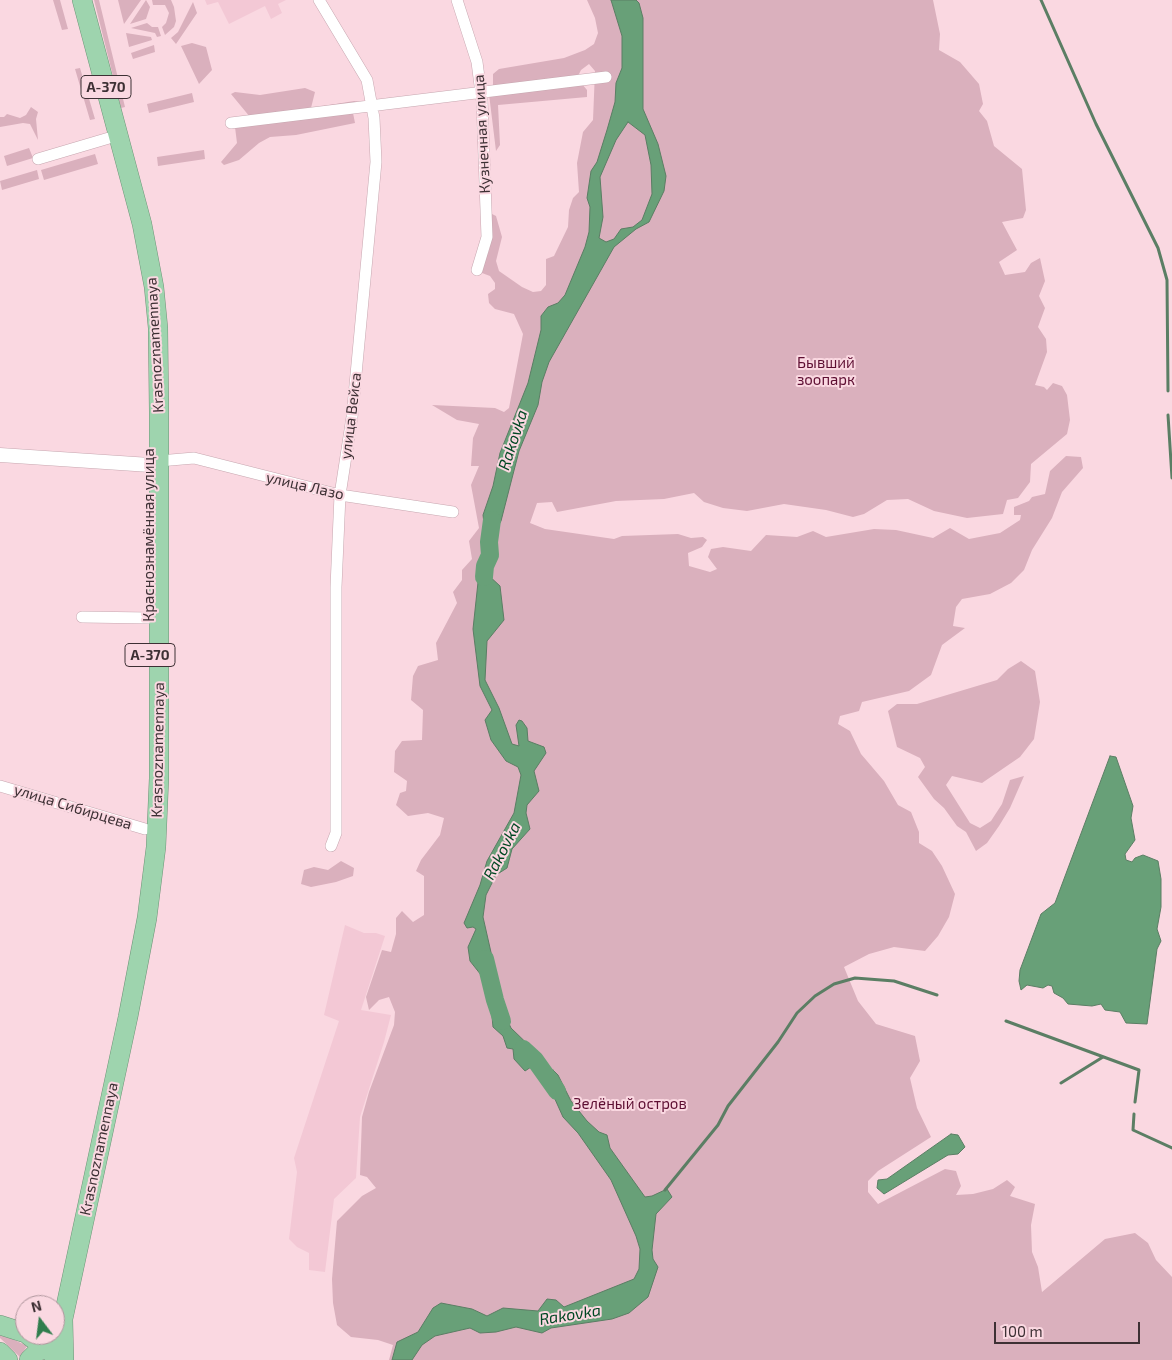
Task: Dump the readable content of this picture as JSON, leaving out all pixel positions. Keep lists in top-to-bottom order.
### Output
{
  "streets": {
    "highway": ["А-370", "Krasnoznamennaya", "Краснознамённая улица"],
    "street": [
      "Кузнечная улица",
      "улица Вейса",
      "улица Лазо",
      "улица Сибирцева"
    ]
  },
  "crossings": [
    ["А-370", "Krasnoznamennaya"],
    ["А-370", "Краснознамённая улица"],
    ["Krasnoznamennaya", "улица Лазо"],
    ["Krasnoznamennaya", "Краснознамённая улица"],
    ["Krasnoznamennaya", "улица Сибирцева"],
    ["улица Вейса", "улица Лазо"],
    ["Краснознамённая улица", "улица Сибирцева"]
  ],
  "water": ["Rakovka"],
  "parks": ["Бывший зоопарк", "Зелёный остров"],
  "scale_bar": "100 m",
  "north": "top"
}
